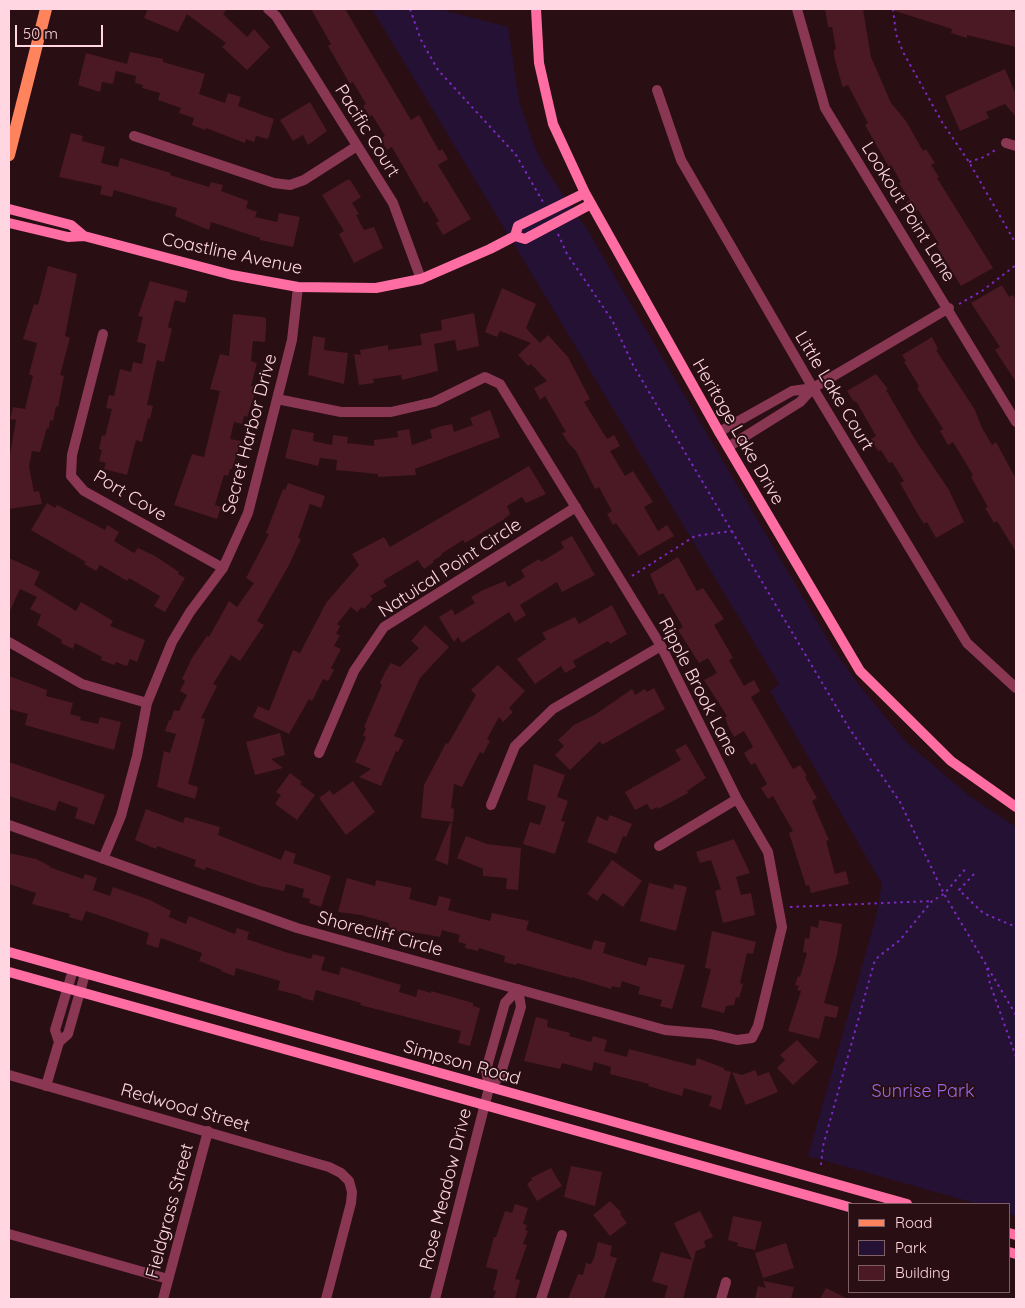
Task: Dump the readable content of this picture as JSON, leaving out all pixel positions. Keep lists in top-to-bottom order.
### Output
{
  "streets": {
    "main road": ["Coastline Avenue", "Heritage Lake Drive", "Simpson Road"],
    "street": [
      "Pacific Court",
      "Lookout Point Lane",
      "Little Lake Court",
      "Secret Harbor Drive",
      "Port Cove",
      "Natuical Point Circle",
      "Ripple Brook Lane",
      "Shorecliff Circle",
      "Redwood Street",
      "Rose Meadow Drive",
      "Fieldgrass Street"
    ]
  },
  "crossings": [
    ["Pacific Court", "Coastline Avenue"],
    ["Coastline Avenue", "Heritage Lake Drive"],
    ["Coastline Avenue", "Secret Harbor Drive"],
    ["Secret Harbor Drive", "Port Cove"],
    ["Secret Harbor Drive", "Ripple Brook Lane"],
    ["Secret Harbor Drive", "Shorecliff Circle"],
    ["Natuical Point Circle", "Ripple Brook Lane"],
    ["Ripple Brook Lane", "Shorecliff Circle"],
    ["Simpson Road", "Rose Meadow Drive"],
    ["Redwood Street", "Fieldgrass Street"]
  ],
  "parks": ["Sunrise Park"],
  "legend": ["Road", "Park", "Building"],
  "scale_bar": "50 m"
}
